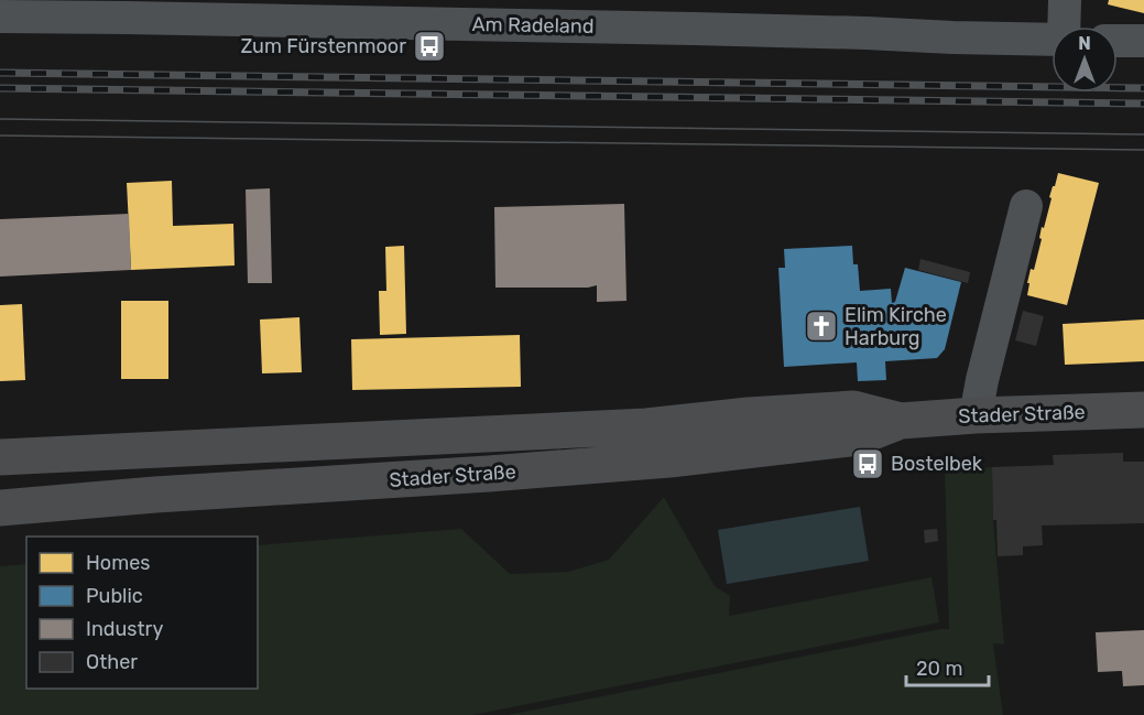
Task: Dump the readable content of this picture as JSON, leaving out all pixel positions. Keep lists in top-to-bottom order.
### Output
{
  "streets": {
    "main road": ["Stader Straße"],
    "street": ["Am Radeland"]
  },
  "places": {
    "bus stop": ["Zum Fürstenmoor", "Bostelbek"],
    "church": ["Elim Kirche Harburg"]
  },
  "legend": [
    "Homes",
    "Public",
    "Industry",
    "Other"
  ],
  "scale_bar": "20 m",
  "north": "top"
}
